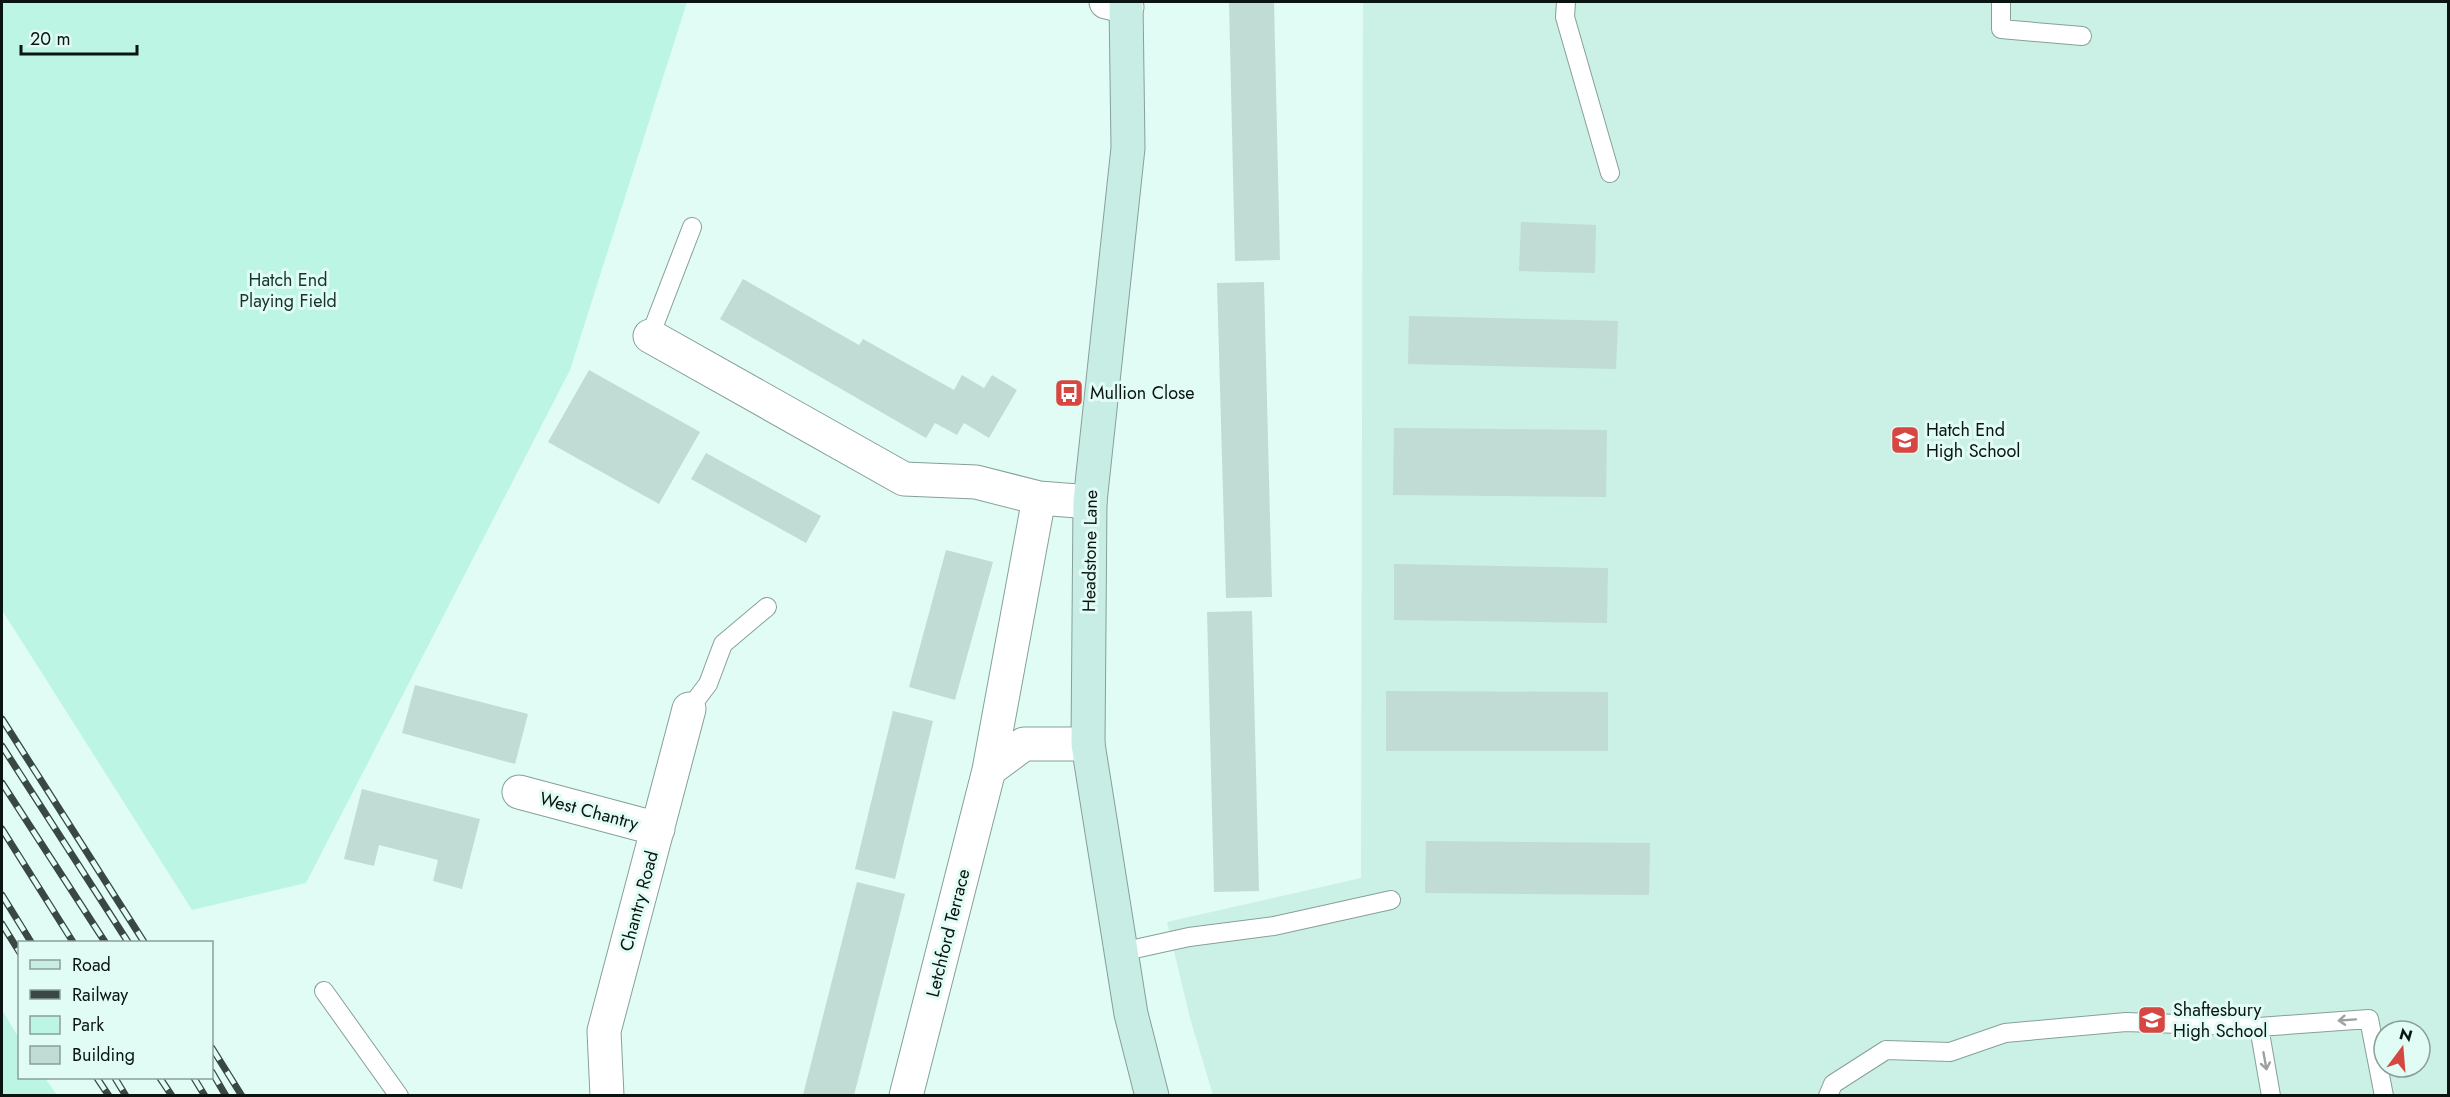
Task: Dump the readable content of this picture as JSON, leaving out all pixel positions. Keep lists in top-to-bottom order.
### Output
{
  "streets": {
    "street": [
      "Headstone Lane",
      "West Chantry",
      "Chantry Road",
      "Letchford Terrace"
    ]
  },
  "crossings": [
    ["West Chantry", "Chantry Road"]
  ],
  "parks": ["Hatch End Playing Field"],
  "places": {
    "bus stop": ["Mullion Close"],
    "school or university": ["Hatch End High School", "Shaftesbury High School"]
  },
  "legend": [
    "Road",
    "Railway",
    "Park",
    "Building"
  ],
  "scale_bar": "20 m",
  "north": "top"
}
